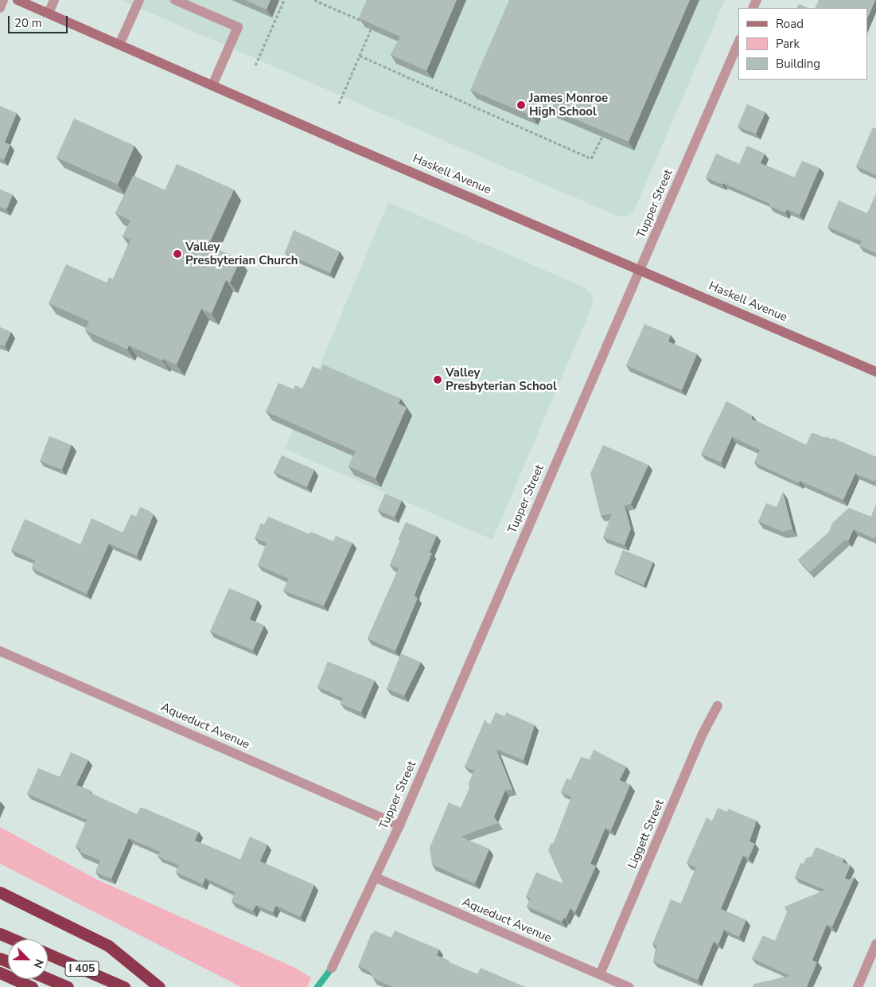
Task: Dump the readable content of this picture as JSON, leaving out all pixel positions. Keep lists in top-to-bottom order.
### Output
{
  "streets": {
    "highway": ["I 405"],
    "main road": ["Haskell Avenue"],
    "street": ["Tupper Street", "Aqueduct Avenue", "Liggett Street"]
  },
  "crossings": [
    ["Haskell Avenue", "Tupper Street"],
    ["Tupper Street", "Aqueduct Avenue"],
    ["Aqueduct Avenue", "Liggett Street"]
  ],
  "places": ["James Monroe High School", "Valley Presbyterian Church", "Valley Presbyterian School"],
  "legend": ["Road", "Park", "Building"],
  "scale_bar": "20 m",
  "north": "bottom right"
}
